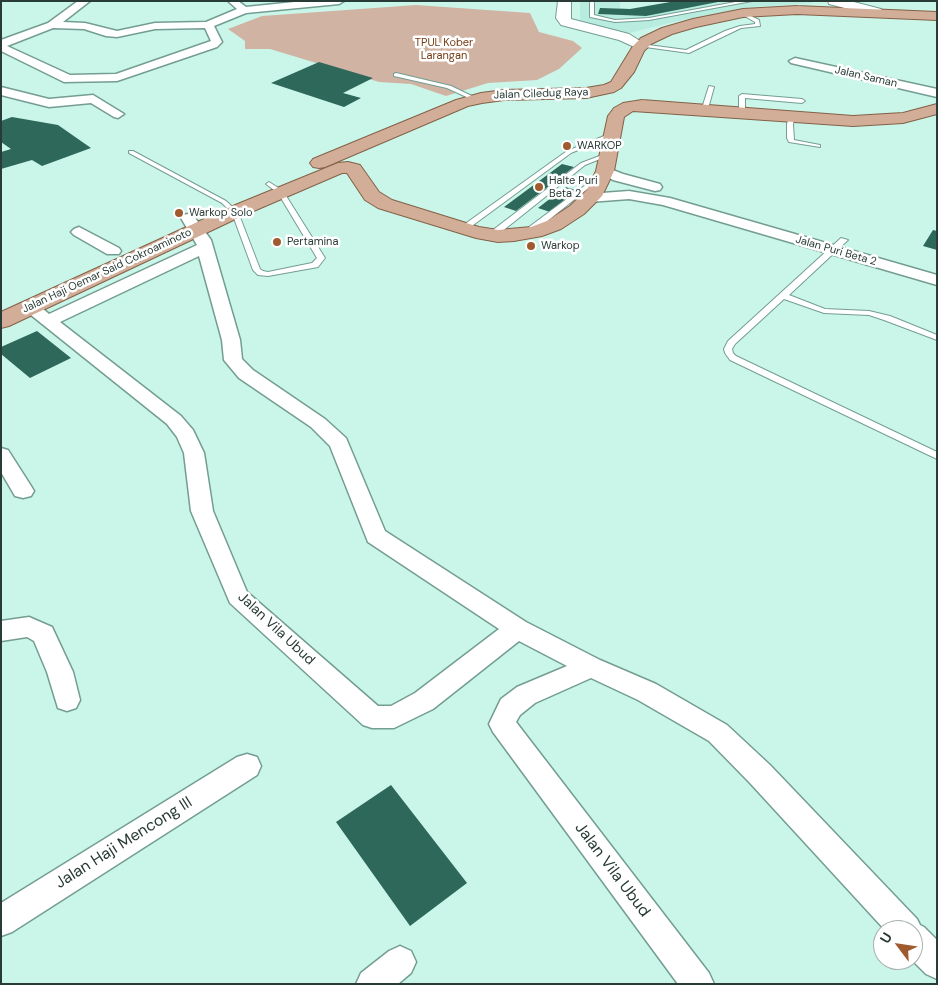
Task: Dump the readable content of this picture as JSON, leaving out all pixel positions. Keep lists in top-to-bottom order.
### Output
{
  "streets": {
    "main road": ["Jalan Ciledug Raya", "Jalan Haji Oemar Said Cokroaminoto"],
    "street": [
      "Jalan Saman",
      "Jalan Puri Beta 2",
      "Jalan Vila Ubud",
      "Jalan Haji Mencong III"
    ]
  },
  "crossings": [
    ["Jalan Ciledug Raya", "Jalan Haji Oemar Said Cokroaminoto"],
    ["Jalan Haji Oemar Said Cokroaminoto", "Jalan Vila Ubud"]
  ],
  "parks": ["TPUL Kober Larangan"],
  "places": [
    "WARKOP",
    "Halte Puri Beta 2",
    "Warkop Solo",
    "Pertamina",
    "Warkop"
  ],
  "north": "top left"
}
